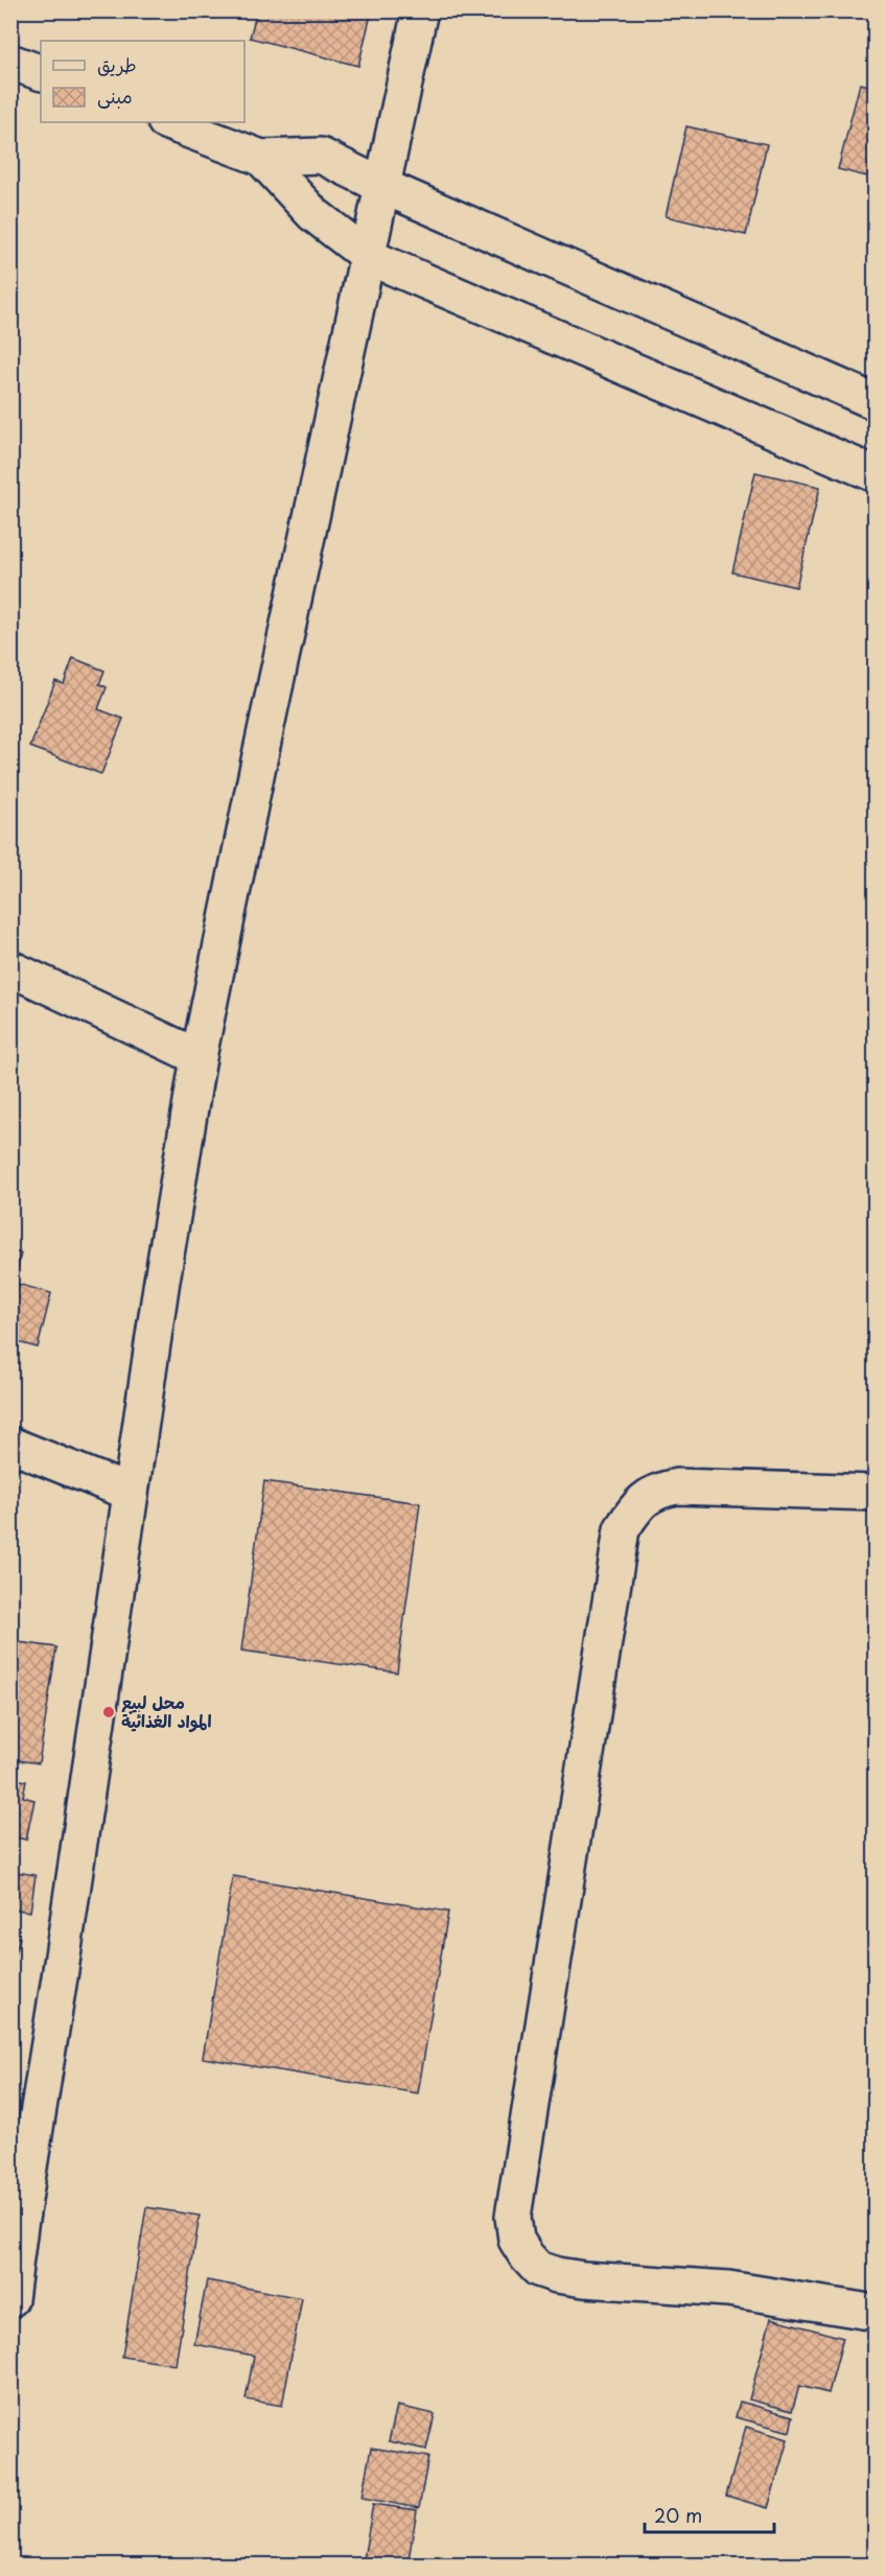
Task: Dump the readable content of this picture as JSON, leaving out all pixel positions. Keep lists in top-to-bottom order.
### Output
{
  "places": ["محل لبيع المواد الغذائية"],
  "legend": ["طريق", "مبنى"],
  "scale_bar": "20 m"
}
